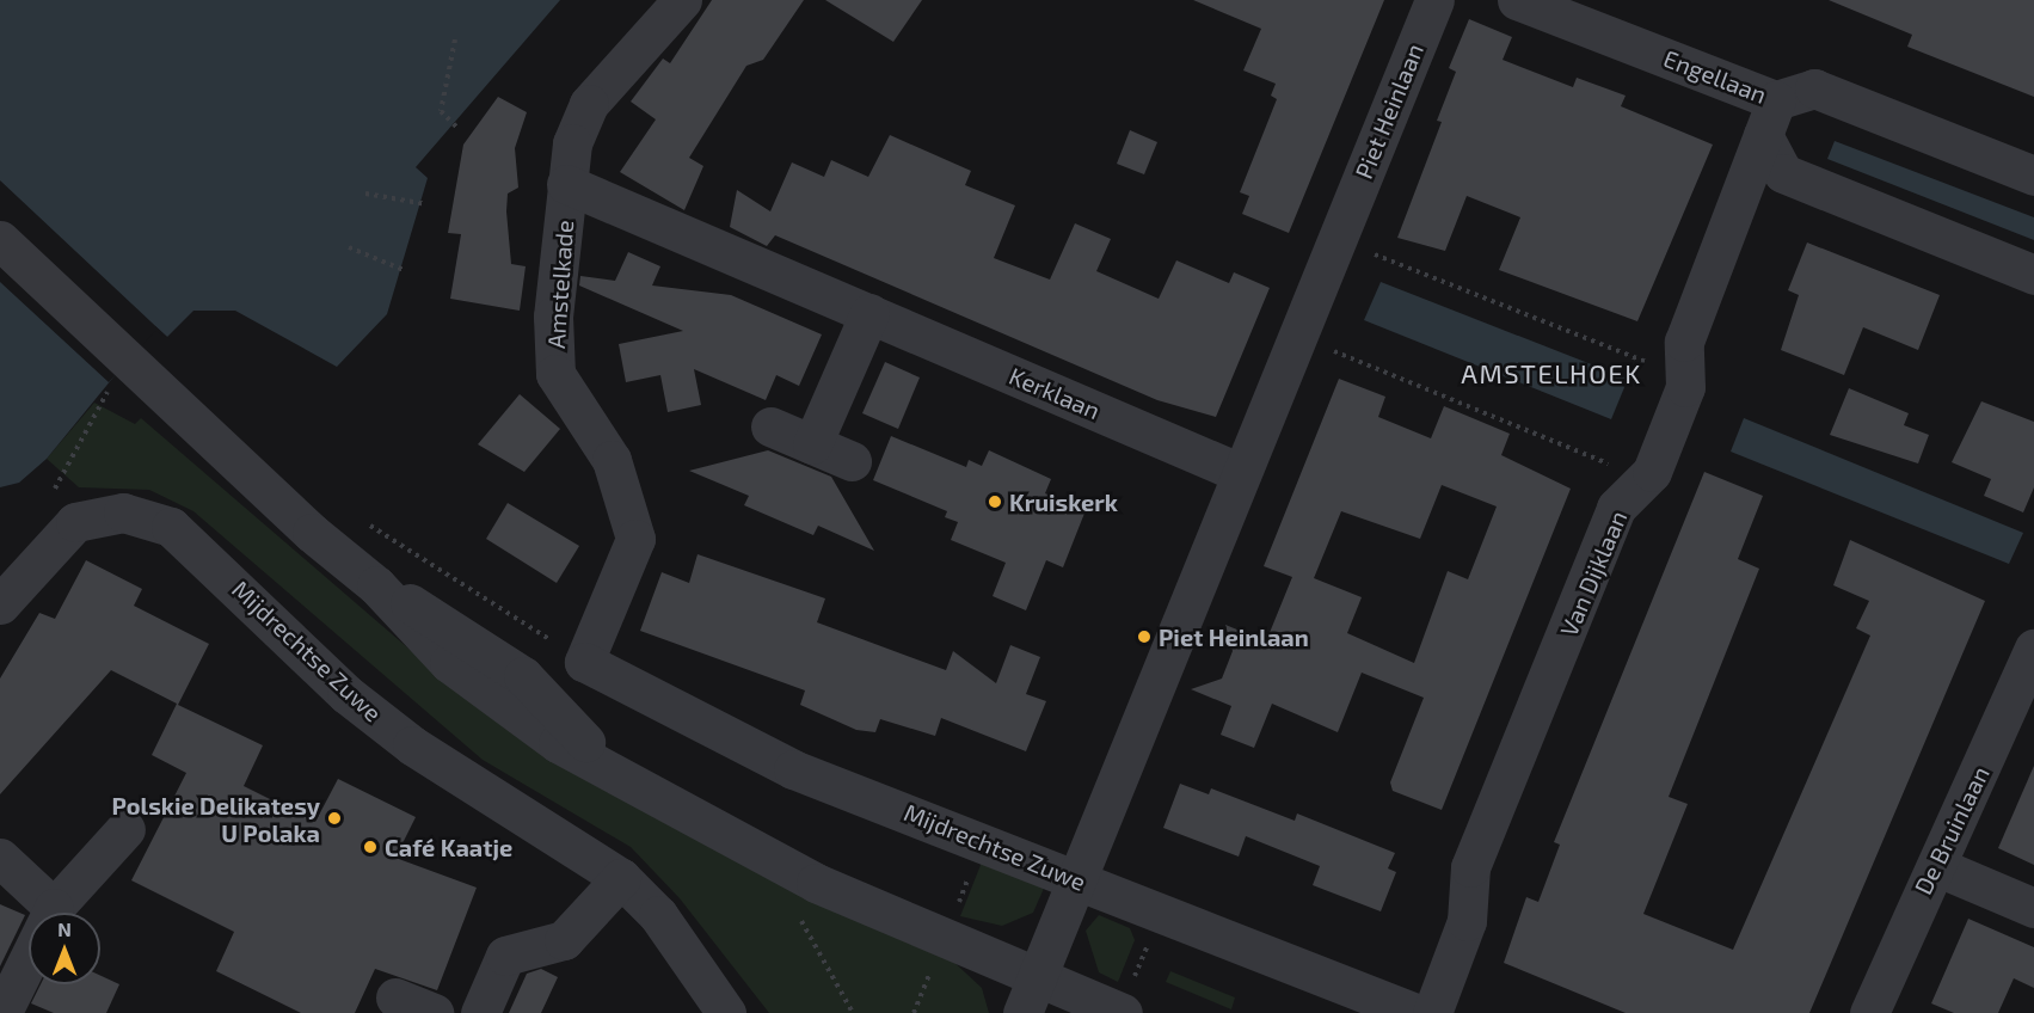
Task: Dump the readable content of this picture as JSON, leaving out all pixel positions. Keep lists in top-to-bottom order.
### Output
{
  "streets": {
    "street": [
      "Engellaan",
      "Piet Heinlaan",
      "Amstelkade",
      "Kerklaan",
      "Van Dijklaan",
      "Mijdrechtse Zuwe",
      "De Bruinlaan"
    ]
  },
  "crossings": [
    ["Engellaan", "Van Dijklaan"],
    ["Piet Heinlaan", "Kerklaan"],
    ["Piet Heinlaan", "Mijdrechtse Zuwe"],
    ["Amstelkade", "Kerklaan"],
    ["Amstelkade", "Mijdrechtse Zuwe"]
  ],
  "districts": ["AMSTELHOEK"],
  "places": [
    "Kruiskerk",
    "Piet Heinlaan",
    "Polskie Delikatesy U Polaka",
    "Café Kaatje"
  ],
  "north": "top"
}
